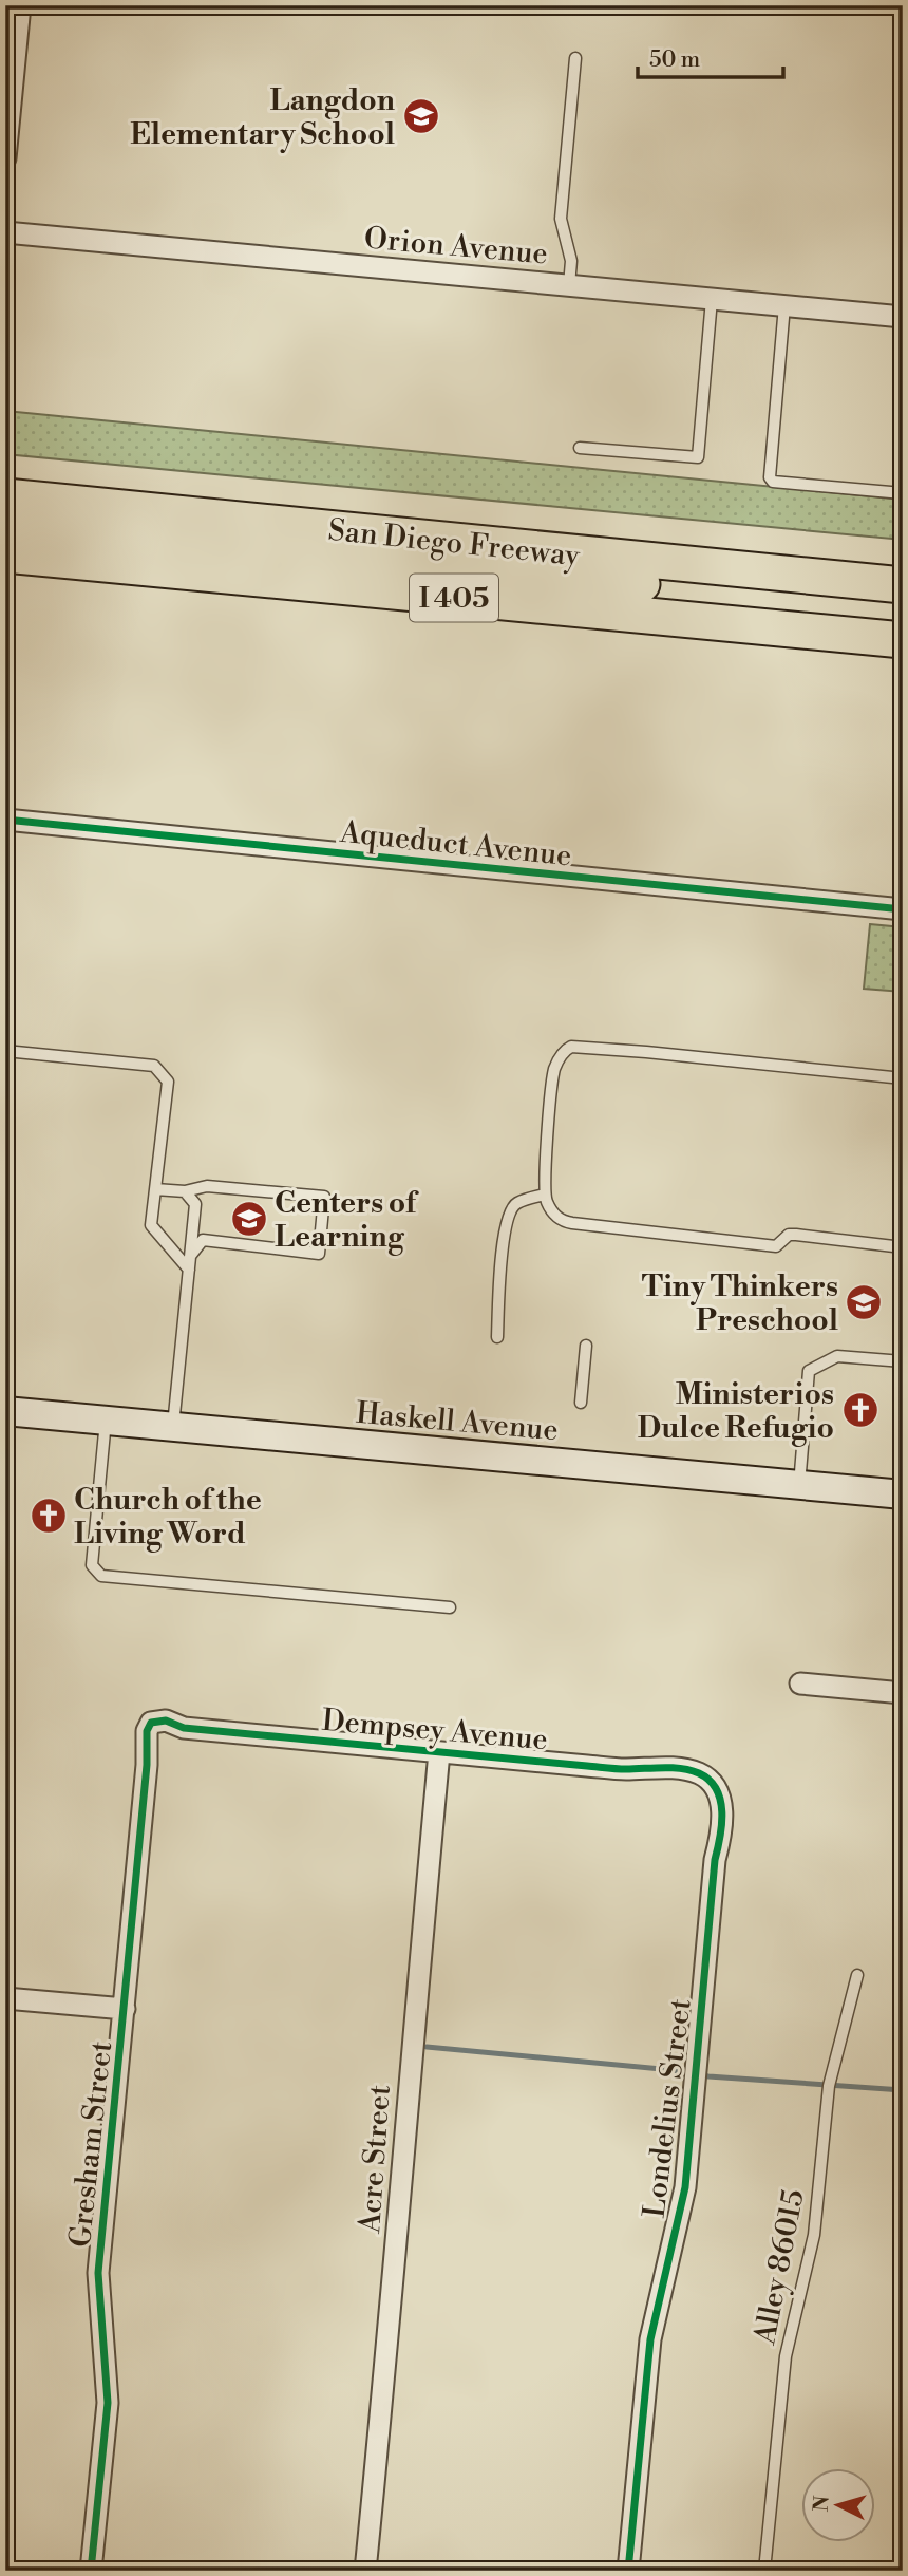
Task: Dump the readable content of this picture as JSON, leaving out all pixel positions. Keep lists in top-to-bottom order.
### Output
{
  "streets": {
    "highway": ["San Diego Freeway", "I 405"],
    "main road": ["Haskell Avenue"],
    "street": [
      "Orion Avenue",
      "Aqueduct Avenue",
      "Dempsey Avenue",
      "Londelius Street",
      "Gresham Street",
      "Acre Street"
    ],
    "lane": ["Alley 86015"]
  },
  "crossings": [
    ["Dempsey Avenue", "Londelius Street"],
    ["Dempsey Avenue", "Gresham Street"],
    ["Dempsey Avenue", "Acre Street"]
  ],
  "places": {
    "school or university": ["Langdon Elementary School", "Centers of Learning", "Tiny Thinkers Preschool"],
    "church": ["Ministerios Dulce Refugio", "Church of the Living Word"]
  },
  "scale_bar": "50 m",
  "north": "left"
}
